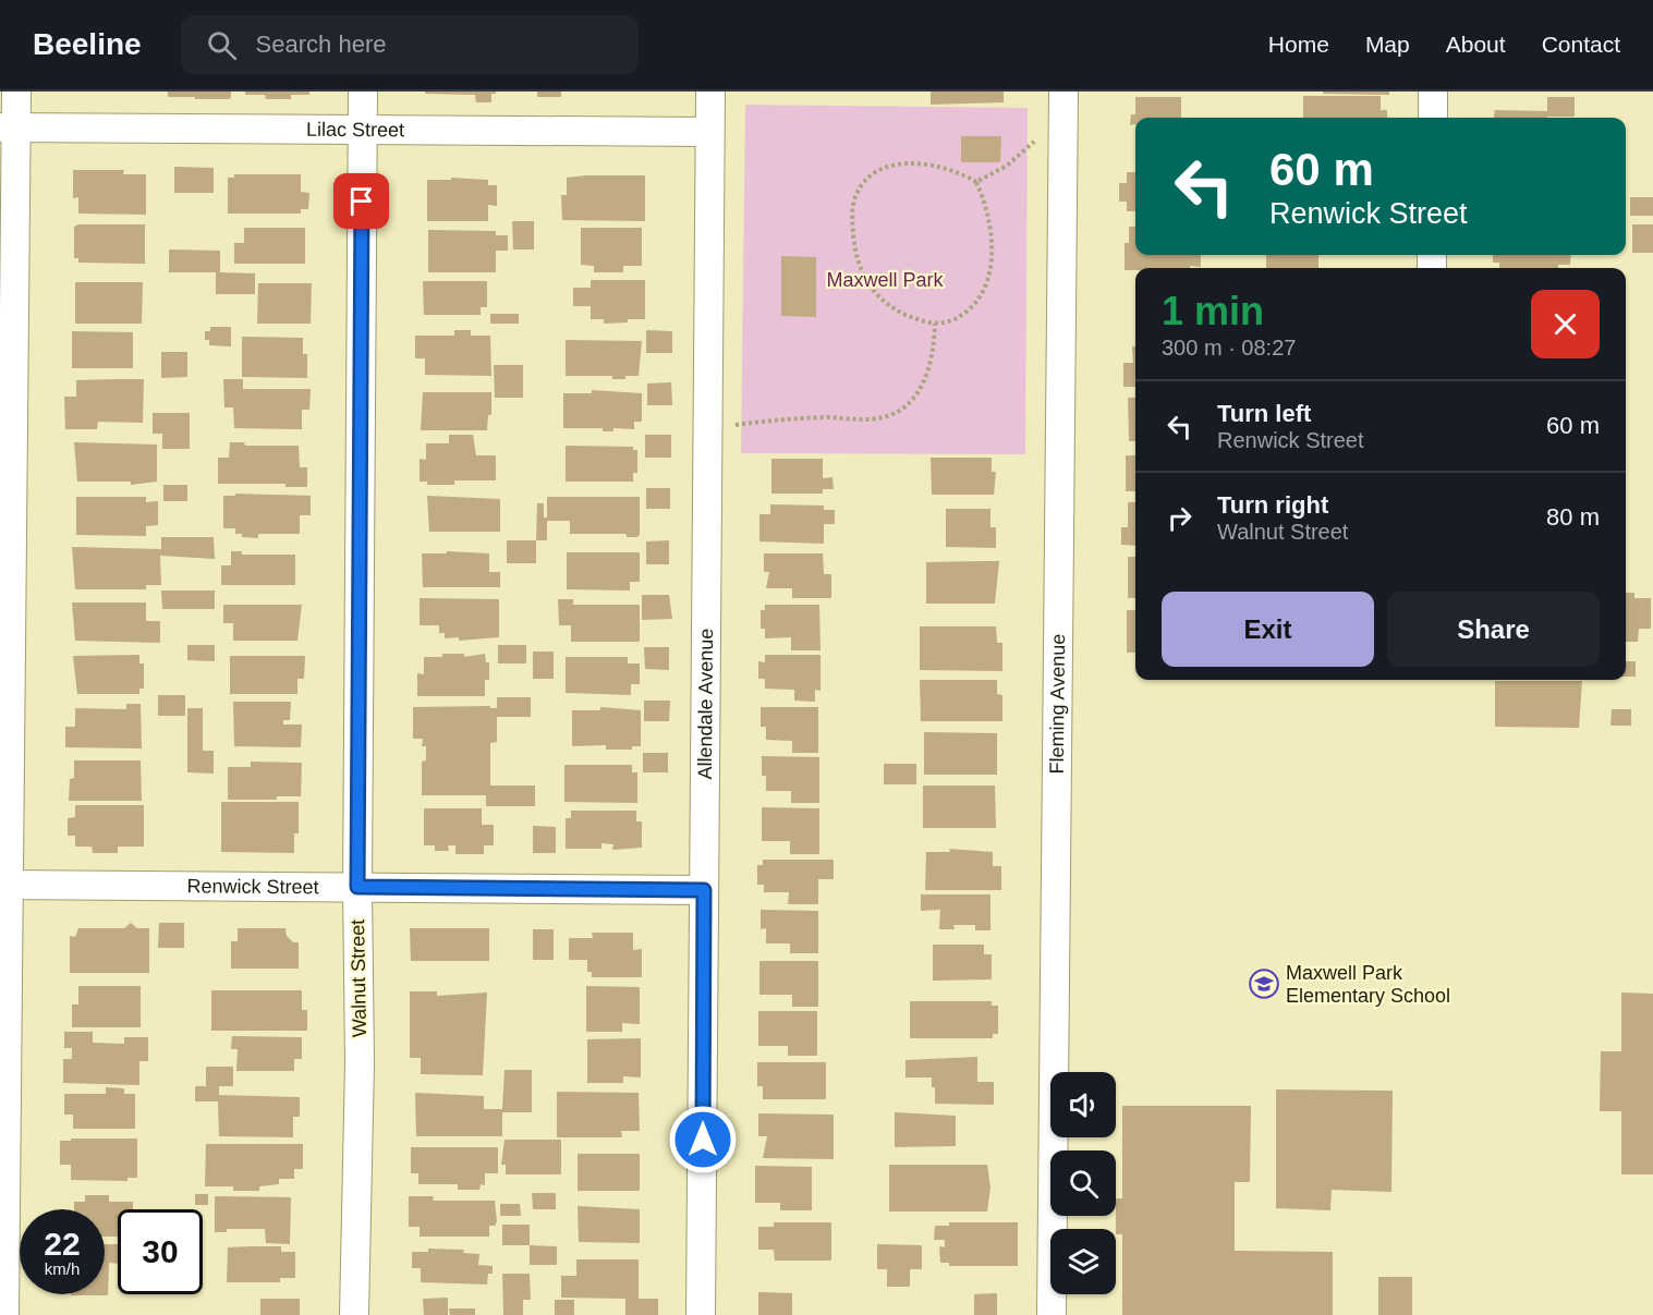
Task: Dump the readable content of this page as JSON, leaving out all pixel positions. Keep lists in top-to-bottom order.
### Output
{
  "streets": {
    "street": [
      "Lilac Street",
      "Allendale Avenue",
      "Fleming Avenue",
      "Renwick Street",
      "Walnut Street"
    ]
  },
  "crossings": [
    ["Lilac Street", "Allendale Avenue"],
    ["Lilac Street", "Walnut Street"],
    ["Allendale Avenue", "Renwick Street"],
    ["Renwick Street", "Walnut Street"]
  ],
  "parks": ["Maxwell Park"],
  "places": {
    "school or university": ["Maxwell Park Elementary School"]
  },
  "page": {
    "header": "Beeline",
    "search": "Search here",
    "nav": [
      "Home",
      "Map",
      "About",
      "Contact"
    ],
    "turn": ["60 m", "Renwick Street"],
    "heading": ["1 min", "300 m · 08:27"],
    "list": [
      {
        "name": "Turn left",
        "note": "Renwick Street",
        "value": "60 m"
      },
      {
        "name": "Turn right",
        "note": "Walnut Street",
        "value": "80 m"
      }
    ],
    "buttons": ["Exit", "Share"],
    "speed": "22 km/h",
    "limit": "30"
  }
}
